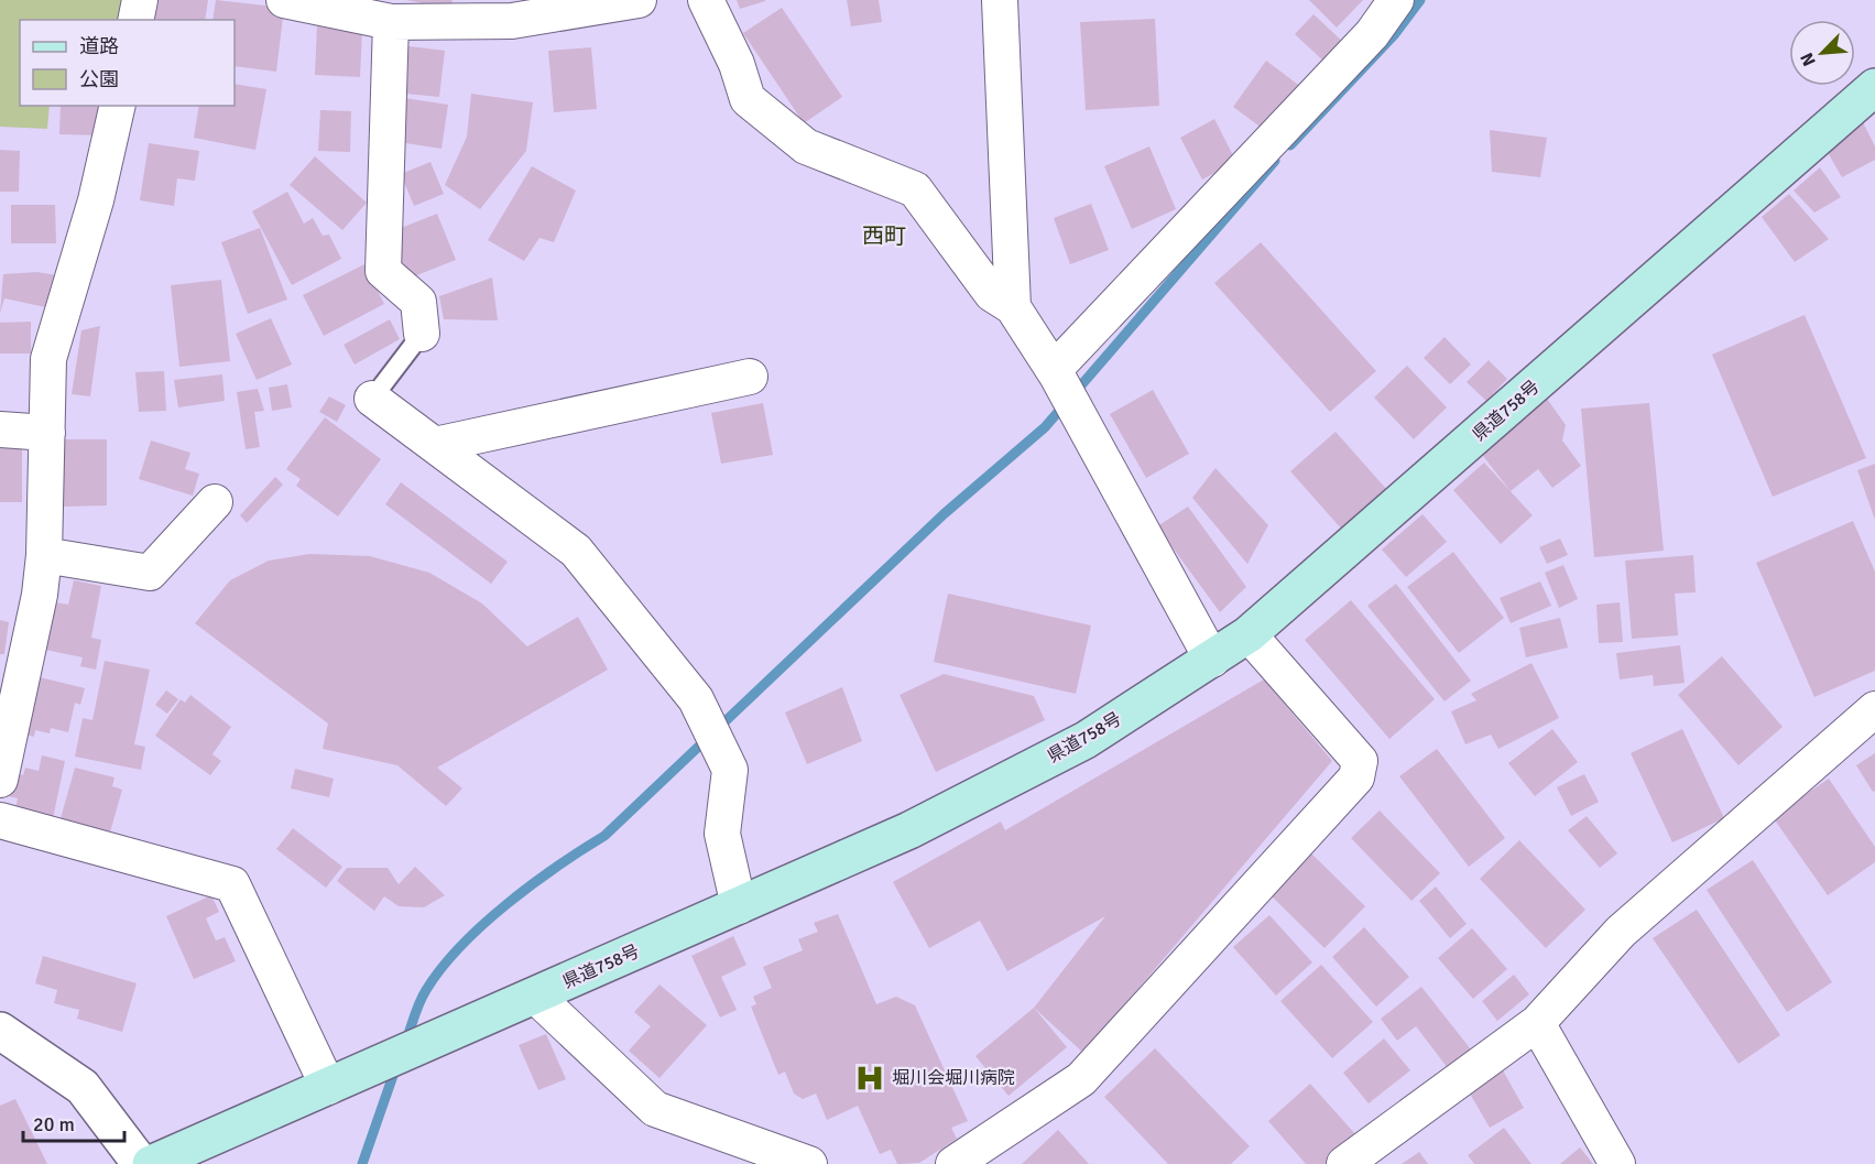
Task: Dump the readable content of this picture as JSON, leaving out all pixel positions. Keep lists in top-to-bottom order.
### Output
{
  "streets": {
    "main road": ["県道758号"]
  },
  "districts": ["西町"],
  "places": {
    "hospital": ["堀川会堀川病院"]
  },
  "legend": ["道路", "公園"],
  "scale_bar": "20 m",
  "north": "bottom left"
}
